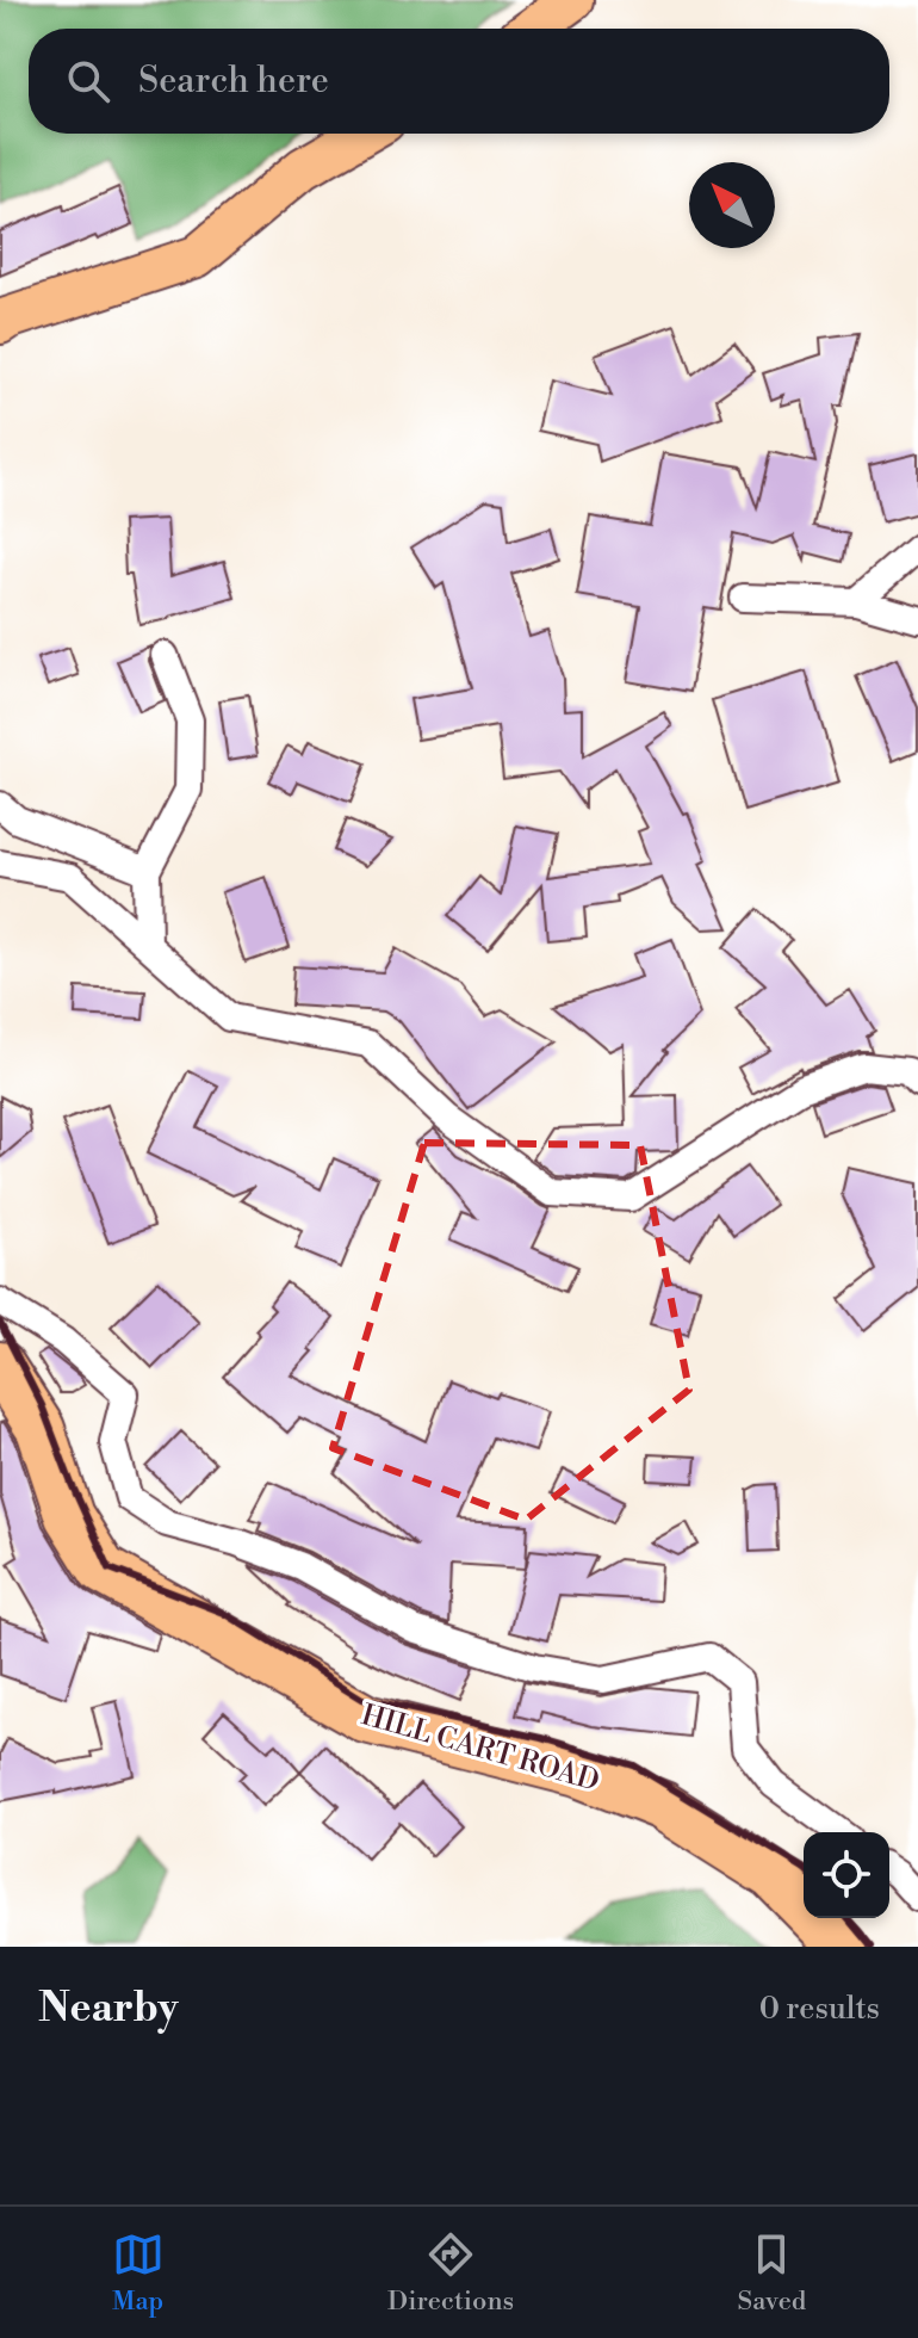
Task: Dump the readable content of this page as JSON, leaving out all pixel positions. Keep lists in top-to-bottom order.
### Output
{
  "streets": {
    "highway": ["HILL CART ROAD"]
  },
  "north": "top left",
  "page": {
    "search": "Search here",
    "heading": ["Nearby", "0 results"],
    "nav": ["Map", "Directions", "Saved"]
  }
}
